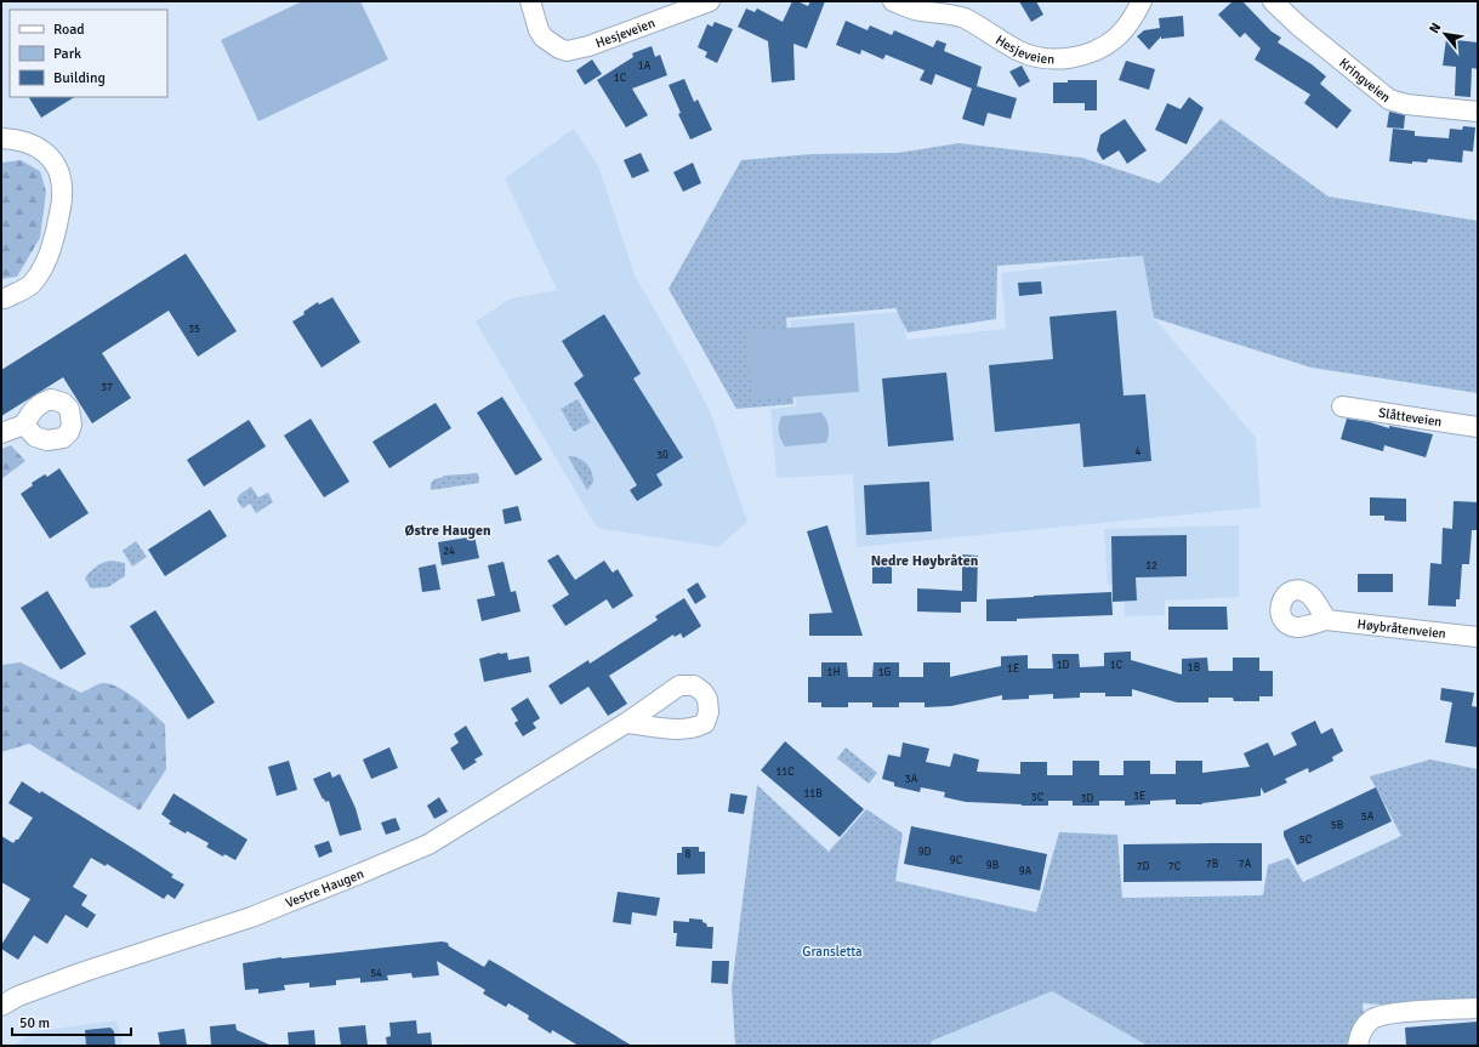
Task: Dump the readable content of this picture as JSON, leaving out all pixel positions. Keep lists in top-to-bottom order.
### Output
{
  "streets": {
    "street": [
      "Hesjeveien",
      "Kringveien",
      "Slåtteveien",
      "Høybråtenveien",
      "Vestre Haugen"
    ]
  },
  "districts": ["Østre Haugen", "Nedre Høybråten"],
  "parks": ["Gransletta"],
  "house_numbers": [
    "1A",
    "1C",
    "35",
    "37",
    "4",
    "30",
    "24",
    "12",
    "1D",
    "1C",
    "1B",
    "1E",
    "1H",
    "1G",
    "11C",
    "3A",
    "11B",
    "3E",
    "3C",
    "3D",
    "5A",
    "5B",
    "5C",
    "9D",
    "8",
    "9C",
    "7B",
    "7A",
    "9B",
    "7D",
    "7C",
    "9A",
    "54"
  ],
  "legend": ["Road", "Park", "Building"],
  "scale_bar": "50 m",
  "north": "top left"
}
